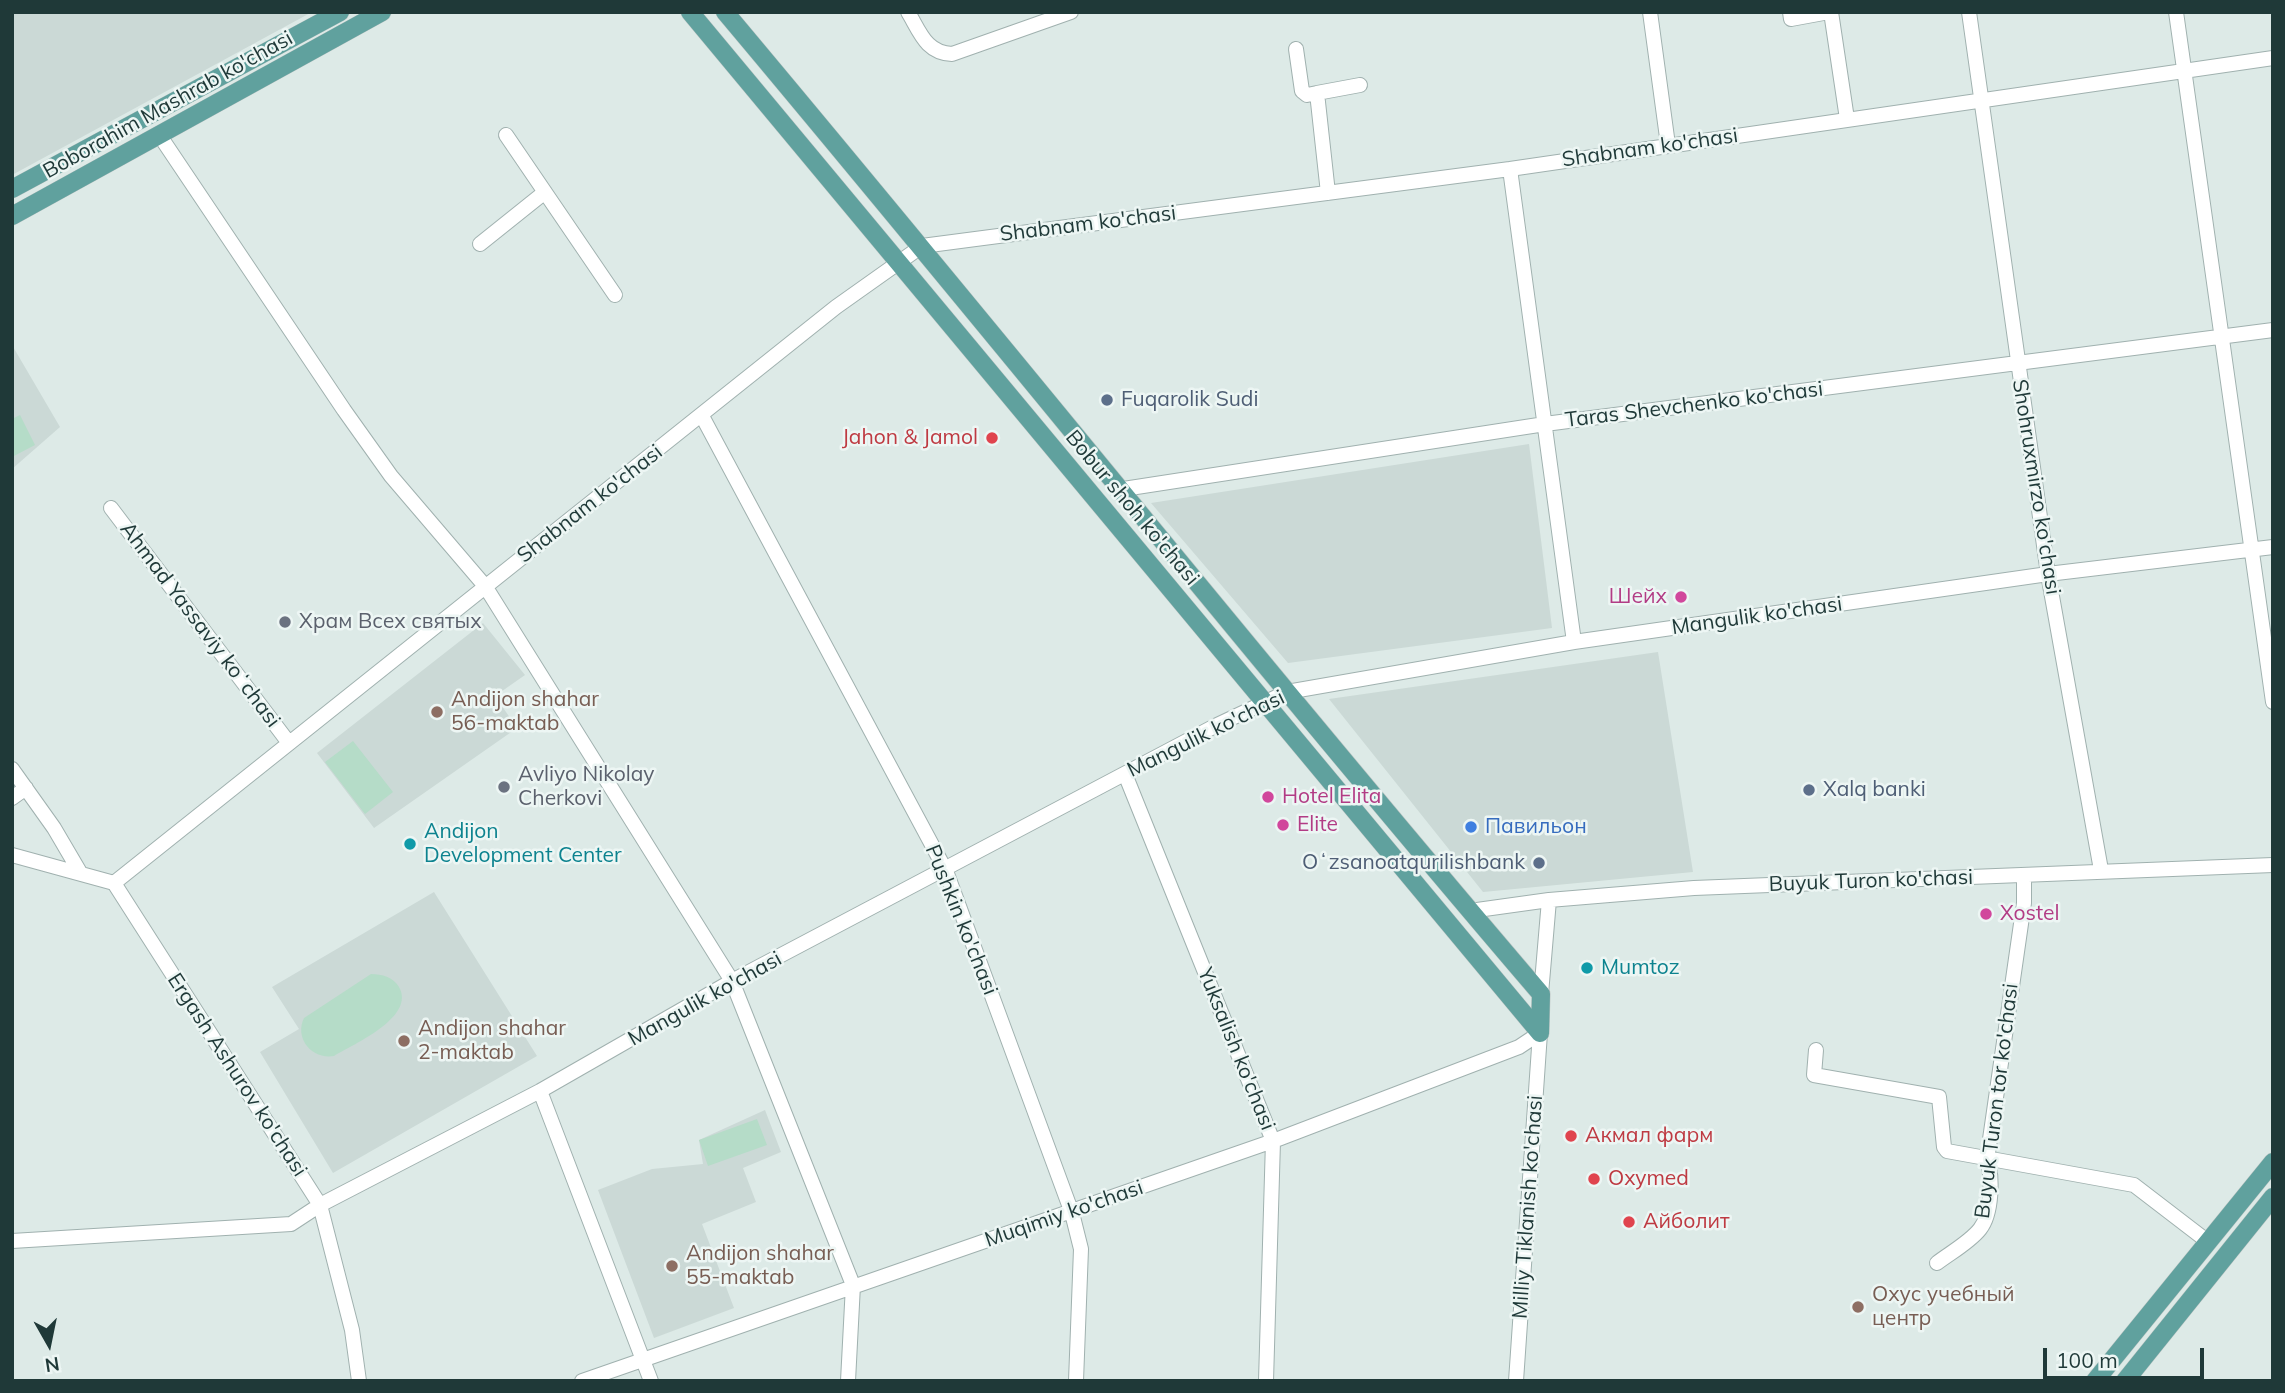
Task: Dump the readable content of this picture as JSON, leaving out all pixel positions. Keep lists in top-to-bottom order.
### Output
{
  "streets": {
    "main road": ["Boborahim Mashrab ko'chasi", "Bobur shoh ko'chasi"],
    "street": [
      "Shabnam ko'chasi",
      "Taras Shevchenko ko'chasi",
      "Shohruxmirzo ko'chasi",
      "Mangulik ko'chasi",
      "Ahmad Yassaviy koʻchasi",
      "Buyuk Turon ko'chasi",
      "Pushkin ko'chasi",
      "Yuksalish ko'chasi",
      "Ergash Ashurov ko'chasi",
      "Buyuk Turon tor ko'chasi",
      "Milliy Tiklanish ko'chasi",
      "Muqimiy ko'chasi"
    ]
  },
  "crossings": [
    ["Shabnam ko'chasi", "Shohruxmirzo ko'chasi"],
    ["Shabnam ko'chasi", "Bobur shoh ko'chasi"],
    ["Shabnam ko'chasi", "Ahmad Yassaviy koʻchasi"],
    ["Shabnam ko'chasi", "Pushkin ko'chasi"],
    ["Shabnam ko'chasi", "Ergash Ashurov ko'chasi"],
    ["Taras Shevchenko ko'chasi", "Shohruxmirzo ko'chasi"],
    ["Taras Shevchenko ko'chasi", "Bobur shoh ko'chasi"],
    ["Shohruxmirzo ko'chasi", "Mangulik ko'chasi"],
    ["Shohruxmirzo ko'chasi", "Buyuk Turon ko'chasi"],
    ["Bobur shoh ko'chasi", "Mangulik ko'chasi"],
    ["Bobur shoh ko'chasi", "Buyuk Turon ko'chasi"],
    ["Bobur shoh ko'chasi", "Milliy Tiklanish ko'chasi"],
    ["Bobur shoh ko'chasi", "Muqimiy ko'chasi"],
    ["Mangulik ko'chasi", "Pushkin ko'chasi"],
    ["Mangulik ko'chasi", "Yuksalish ko'chasi"],
    ["Mangulik ko'chasi", "Ergash Ashurov ko'chasi"],
    ["Buyuk Turon ko'chasi", "Buyuk Turon tor ko'chasi"],
    ["Pushkin ko'chasi", "Muqimiy ko'chasi"],
    ["Yuksalish ko'chasi", "Muqimiy ko'chasi"],
    ["Milliy Tiklanish ko'chasi", "Muqimiy ko'chasi"]
  ],
  "places": [
    "Fuqarolik Sudi",
    "Jahon & Jamol",
    "Шейх",
    "Храм Всех святых",
    "Andijon shahar 56-maktab",
    "Avliyo Nikolay Cherkovi",
    "Xalq banki",
    "Hotel Elita",
    "Elite",
    "Павильон",
    "Andijon Development Center",
    "Oʻzsanoatqurilishbank",
    "Xostel",
    "Mumtoz",
    "Andijon shahar 2-maktab",
    "Акмал фарм",
    "Oxymed",
    "Айболит",
    "Andijon shahar 55-maktab",
    "Охус учебный центр"
  ],
  "scale_bar": "100 m",
  "north": "bottom"
}
